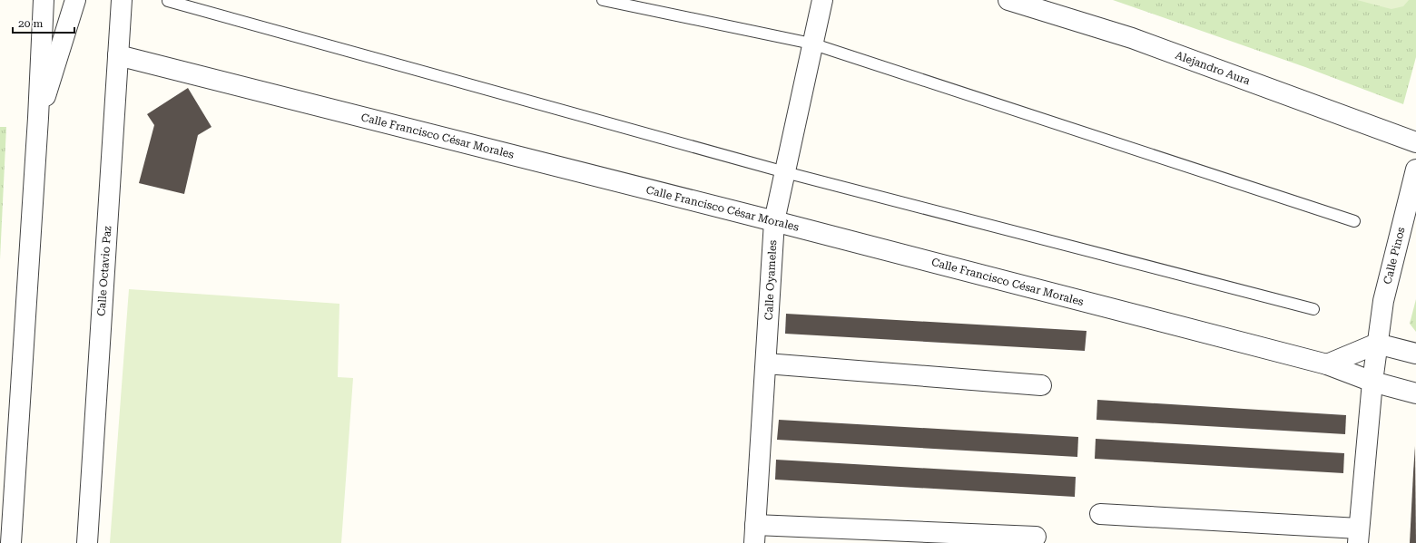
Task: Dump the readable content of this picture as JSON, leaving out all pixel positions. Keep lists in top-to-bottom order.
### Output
{
  "streets": {
    "street": [
      "Alejandro Aura",
      "Calle Francisco César Morales",
      "Calle Pinos",
      "Calle Octavio Paz",
      "Calle Oyameles"
    ]
  },
  "crossings": [
    ["Calle Francisco César Morales", "Calle Pinos"],
    ["Calle Francisco César Morales", "Calle Octavio Paz"],
    ["Calle Francisco César Morales", "Calle Oyameles"]
  ],
  "scale_bar": "20 m"
}
